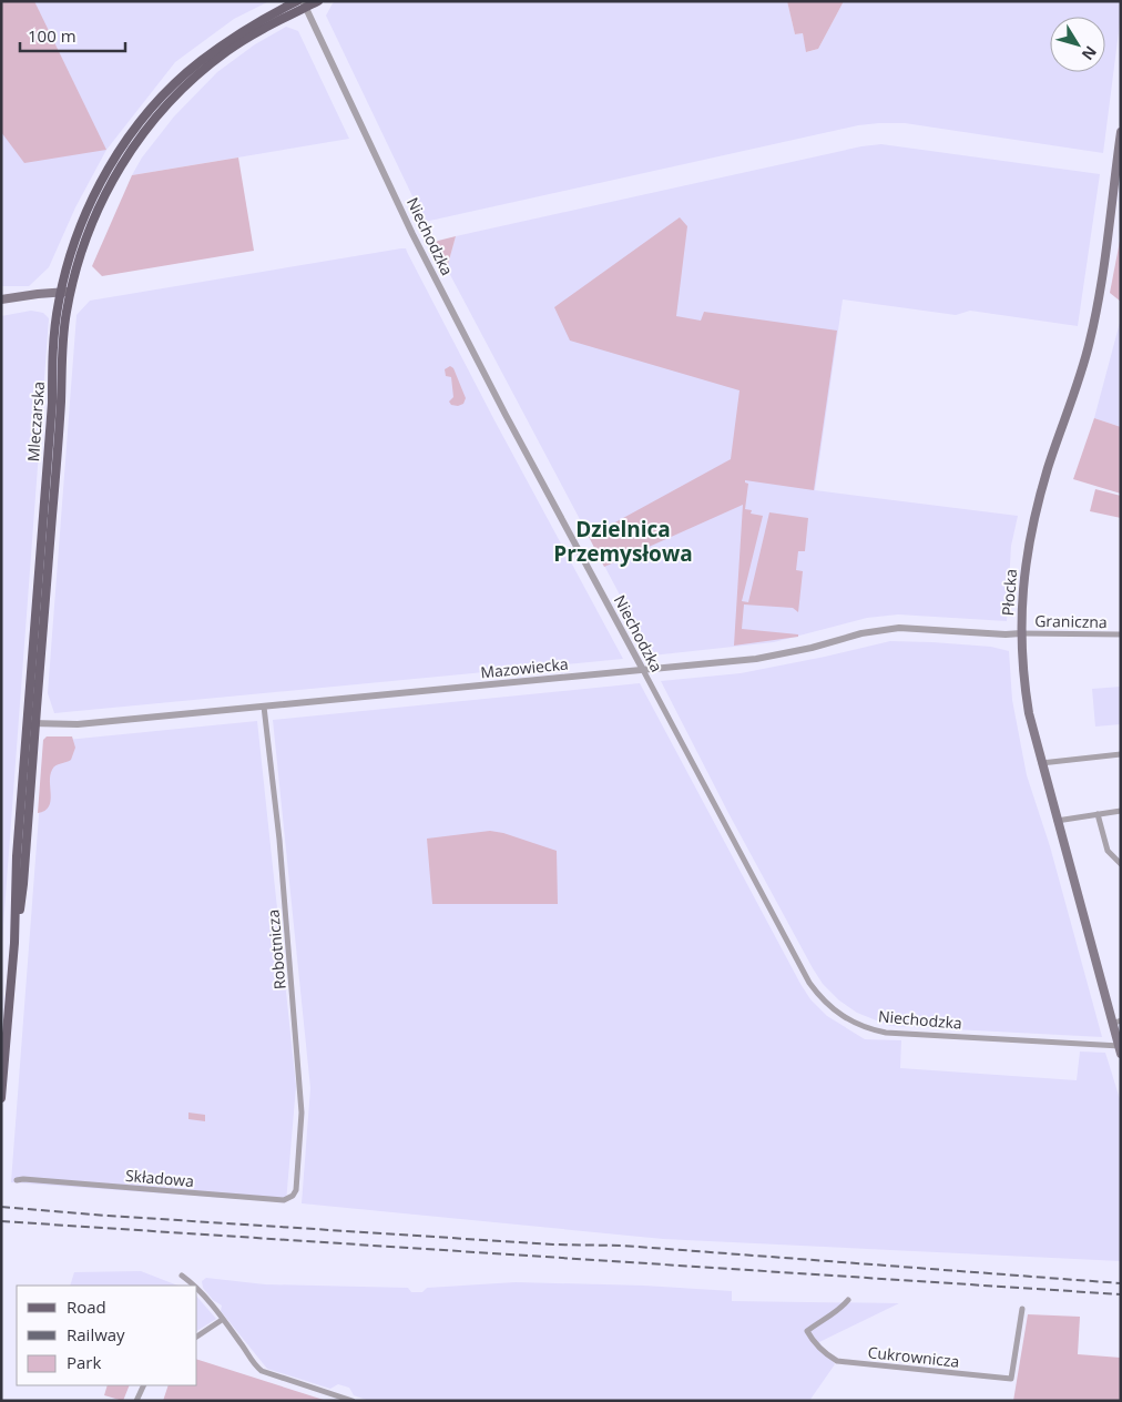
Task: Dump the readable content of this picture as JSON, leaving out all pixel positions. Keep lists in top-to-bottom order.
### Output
{
  "streets": {
    "main road": ["Mleczarska", "Płocka"],
    "street": [
      "Niechodzka",
      "Graniczna",
      "Mazowiecka",
      "Robotnicza",
      "Składowa",
      "Cukrownicza"
    ]
  },
  "crossings": [
    ["Niechodzka", "Mleczarska"],
    ["Niechodzka", "Płocka"],
    ["Niechodzka", "Mazowiecka"],
    ["Mleczarska", "Mazowiecka"],
    ["Płocka", "Graniczna"],
    ["Płocka", "Mazowiecka"],
    ["Graniczna", "Mazowiecka"],
    ["Mazowiecka", "Robotnicza"],
    ["Robotnicza", "Składowa"]
  ],
  "districts": ["Dzielnica Przemysłowa"],
  "legend": ["Road", "Railway", "Park"],
  "scale_bar": "100 m",
  "north": "bottom right"
}
